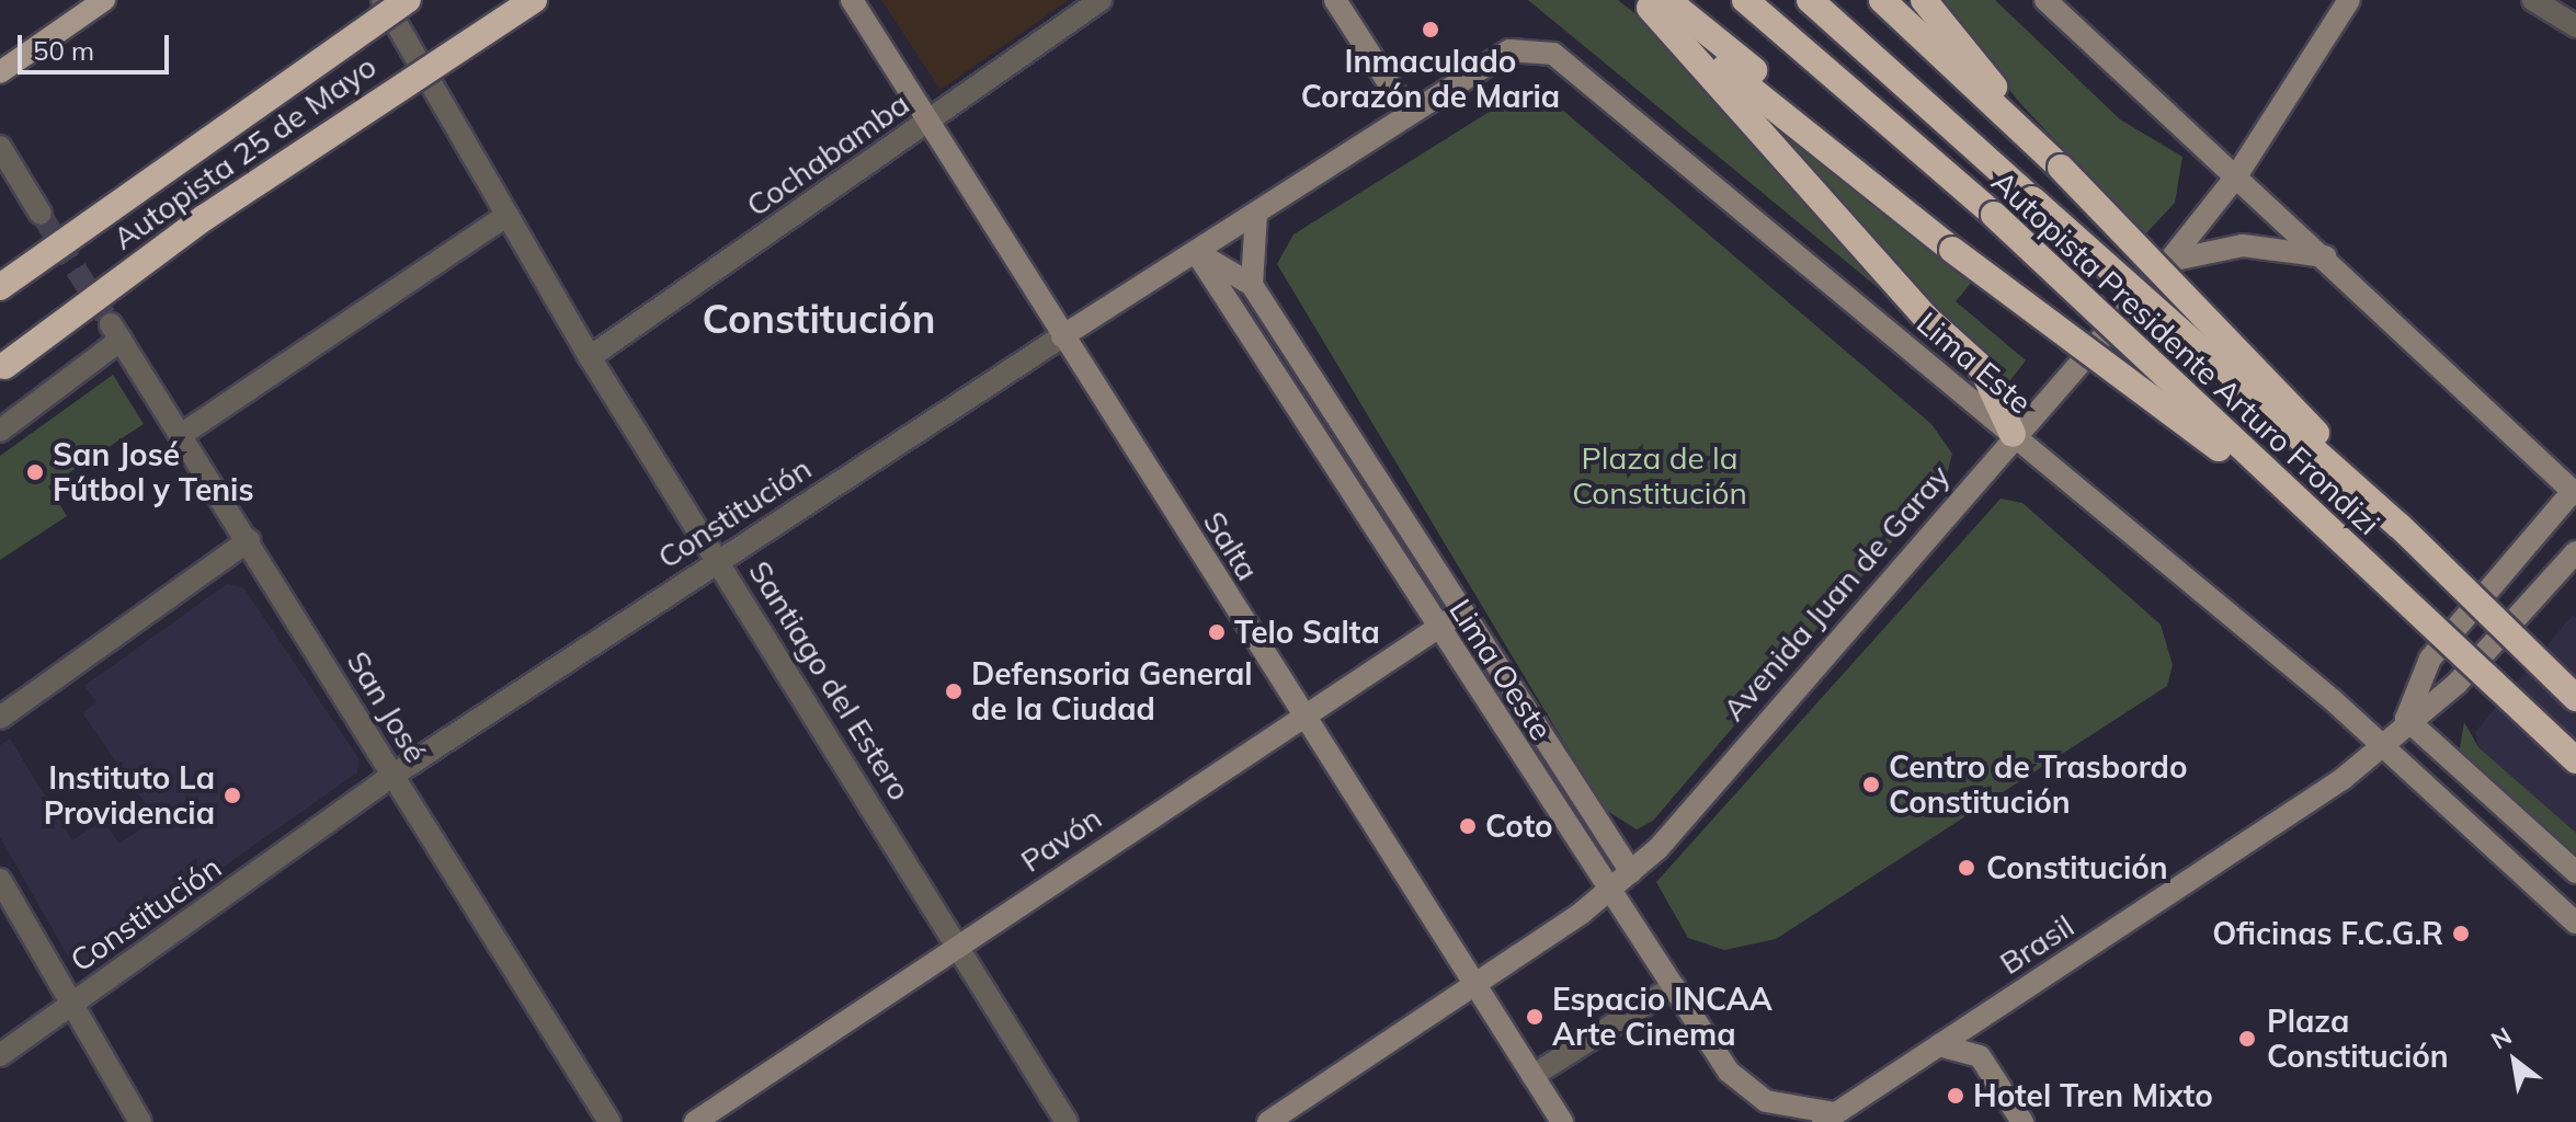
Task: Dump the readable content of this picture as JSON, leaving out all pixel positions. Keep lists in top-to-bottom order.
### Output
{
  "streets": {
    "highway": ["Autopista 25 de Mayo", "Autopista Presidente Arturo Frondizi"],
    "main road": [
      "Lima Este",
      "Constitución",
      "Salta",
      "Avenida Juan de Garay",
      "Lima Oeste",
      "Pavón",
      "Brasil"
    ],
    "street": ["Cochabamba", "Santiago del Estero", "San José"]
  },
  "crossings": [
    ["Cochabamba", "Salta"],
    ["Cochabamba", "Santiago del Estero"],
    ["Lima Este", "Constitución"],
    ["Lima Este", "Avenida Juan de Garay"],
    ["Lima Este", "Brasil"],
    ["Constitución", "Salta"],
    ["Constitución", "Lima Oeste"],
    ["Constitución", "Santiago del Estero"],
    ["Constitución", "San José"],
    ["Salta", "Avenida Juan de Garay"],
    ["Salta", "Pavón"],
    ["Avenida Juan de Garay", "Lima Oeste"],
    ["Lima Oeste", "Pavón"],
    ["Lima Oeste", "Brasil"],
    ["Santiago del Estero", "Pavón"]
  ],
  "districts": ["Constitución"],
  "parks": ["Plaza de la Constitución"],
  "places": [
    "Inmaculado Corazón de Maria",
    "San José Fútbol y Tenis",
    "Telo Salta",
    "Defensoria General de la Ciudad",
    "Centro de Trasbordo Constitución",
    "Instituto La Providencia",
    "Coto",
    "Constitución",
    "Oficinas F.C.G.R",
    "Espacio INCAA Arte Cinema",
    "Plaza Constitución",
    "Hotel Tren Mixto"
  ],
  "scale_bar": "50 m",
  "north": "top left"
}
